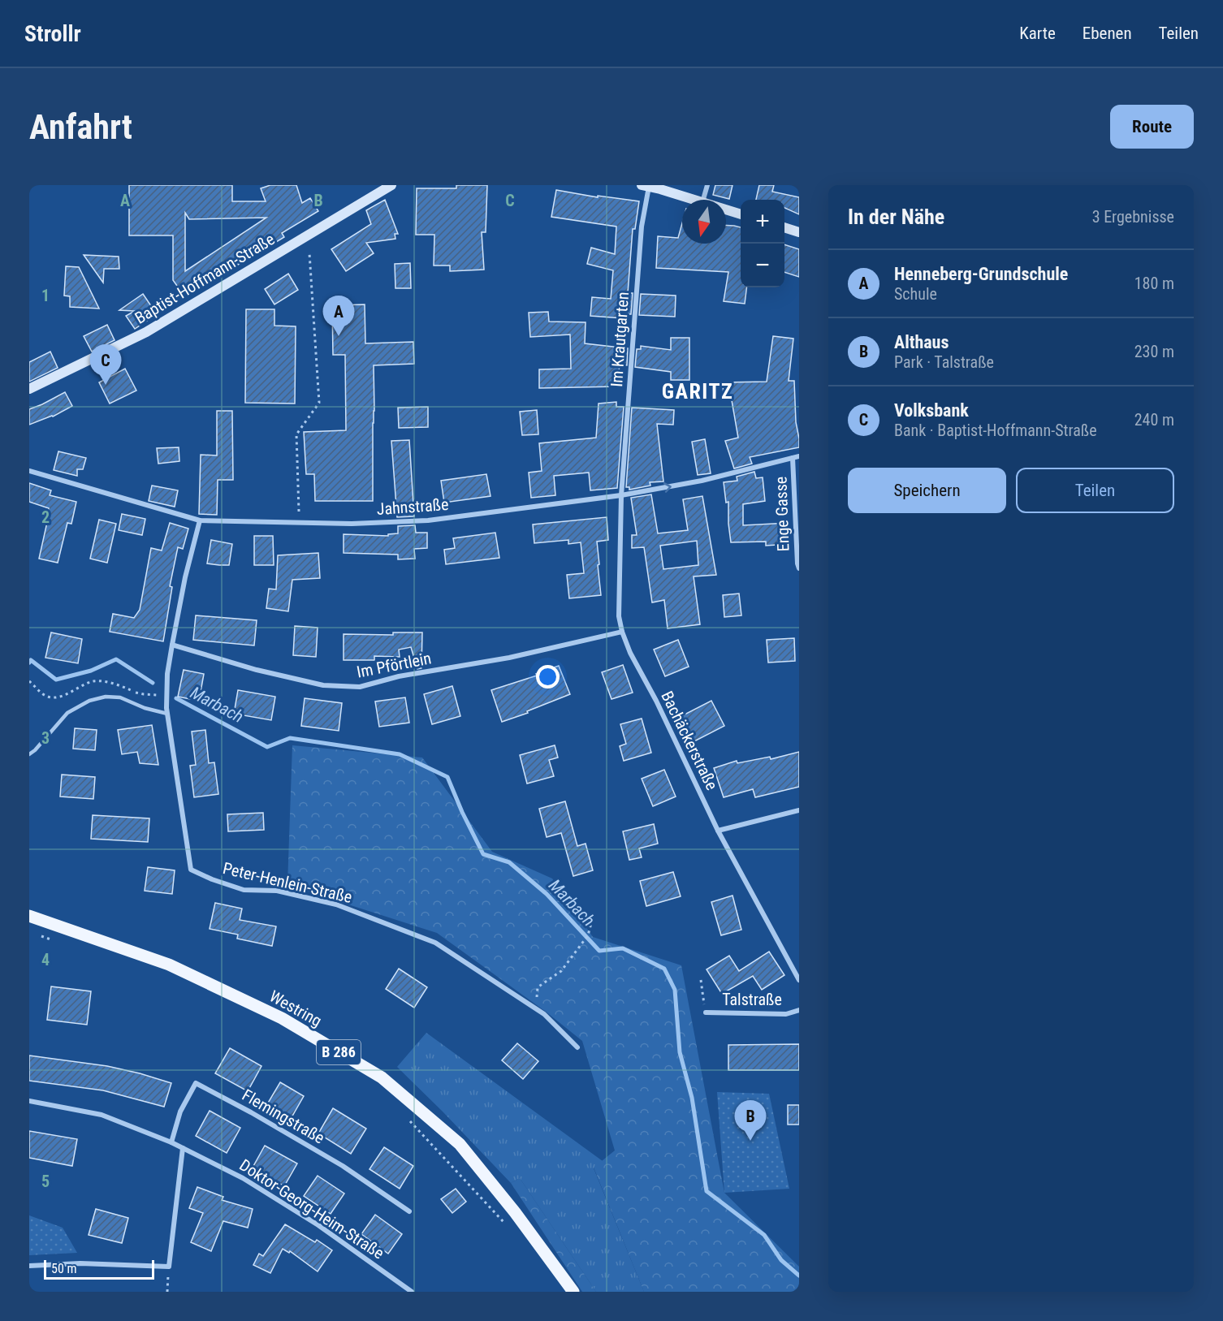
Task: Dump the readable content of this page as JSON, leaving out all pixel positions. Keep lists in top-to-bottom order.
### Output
{
  "streets": {
    "main road": ["Westring", "B 286"],
    "street": [
      "Baptist-Hoffmann-Straße",
      "Im Krautgarten",
      "Jahnstraße",
      "Enge Gasse",
      "Im Pförtlein",
      "Bachäckerstraße",
      "Peter-Henlein-Straße",
      "Talstraße",
      "Flemingstraße",
      "Doktor-Georg-Heim-Straße"
    ]
  },
  "crossings": [
    ["Im Krautgarten", "Jahnstraße"],
    ["Im Krautgarten", "Bachäckerstraße"],
    ["Jahnstraße", "Enge Gasse"],
    ["Jahnstraße", "Bachäckerstraße"],
    ["Jahnstraße", "Peter-Henlein-Straße"],
    ["Im Pförtlein", "Bachäckerstraße"],
    ["Im Pförtlein", "Peter-Henlein-Straße"],
    ["Flemingstraße", "Doktor-Georg-Heim-Straße"]
  ],
  "districts": ["GARITZ"],
  "water": ["Marbach"],
  "scale_bar": "50 m",
  "north": "bottom",
  "page": {
    "header": "Strollr",
    "nav": ["Karte", "Ebenen", "Teilen"],
    "buttons": [
      "Route",
      ["Speichern", "Teilen"]
    ],
    "title": "Anfahrt",
    "heading": ["In der Nähe", "3 Ergebnisse"],
    "map_buttons": ["+", "−"],
    "list": [
      {
        "mark": "A",
        "name": "Henneberg-Grundschule",
        "note": "Schule",
        "value": "180 m"
      },
      {
        "mark": "B",
        "name": "Althaus",
        "note": "Park · Talstraße",
        "value": "230 m"
      },
      {
        "mark": "C",
        "name": "Volksbank",
        "note": "Bank · Baptist-Hoffmann-Straße",
        "value": "240 m"
      }
    ],
    "pins": ["A", "C", "B"],
    "scale": "50 m"
  },
  "grid": {
    "columns": ["A", "B", "C"],
    "rows": [
      "1",
      "2",
      "3",
      "4",
      "5"
    ]
  }
}
